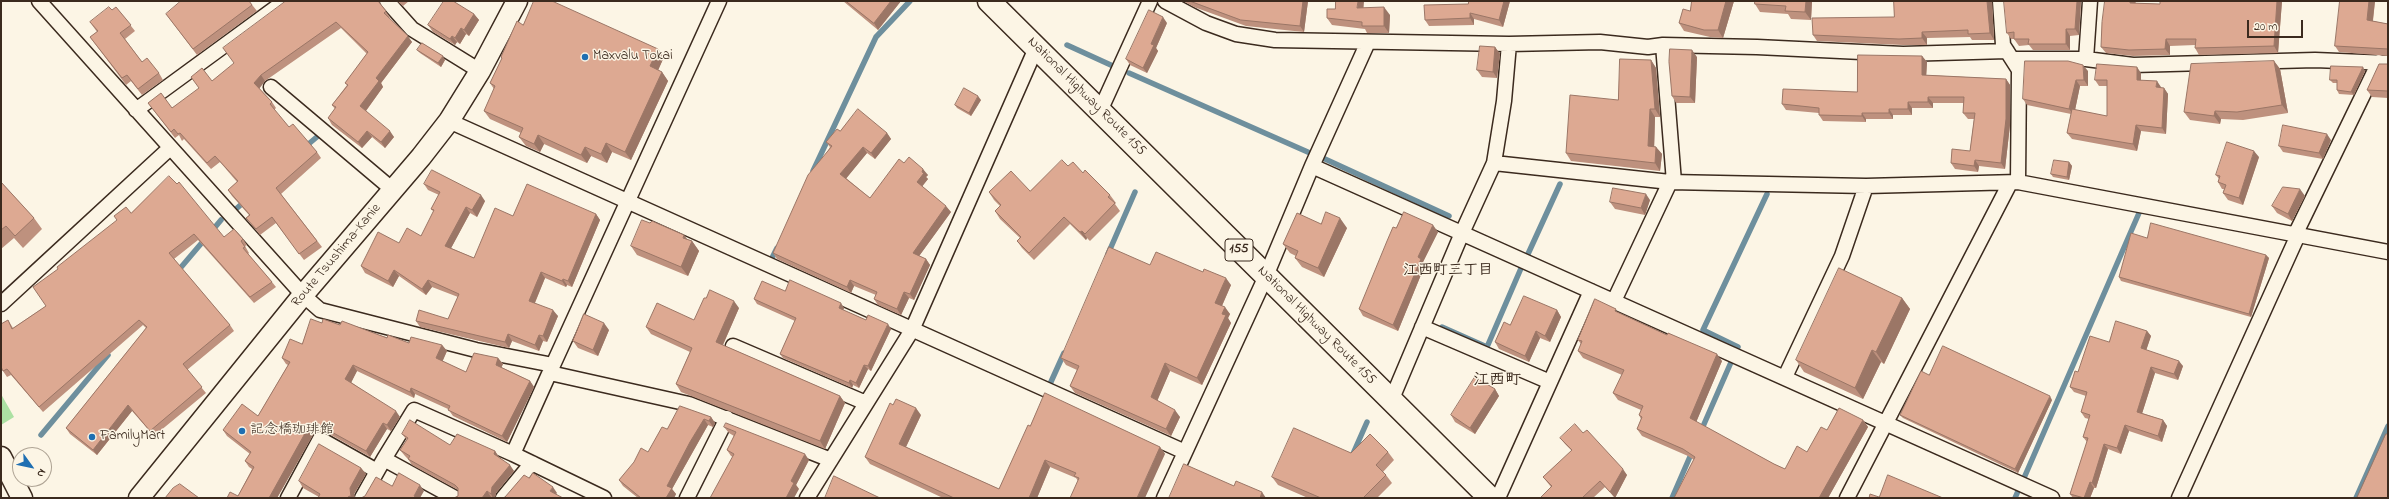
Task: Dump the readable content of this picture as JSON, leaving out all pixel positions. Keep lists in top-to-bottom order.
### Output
{
  "streets": {
    "highway": ["National Highway Route 155", "155"],
    "main road": ["Route Tsushima-Kanie"]
  },
  "districts": ["江西町三丁目", "江西町"],
  "places": ["Maxvalu Tokai", "記念橋珈琲館", "FamilyMart"],
  "scale_bar": "20 m",
  "north": "bottom right"
}
